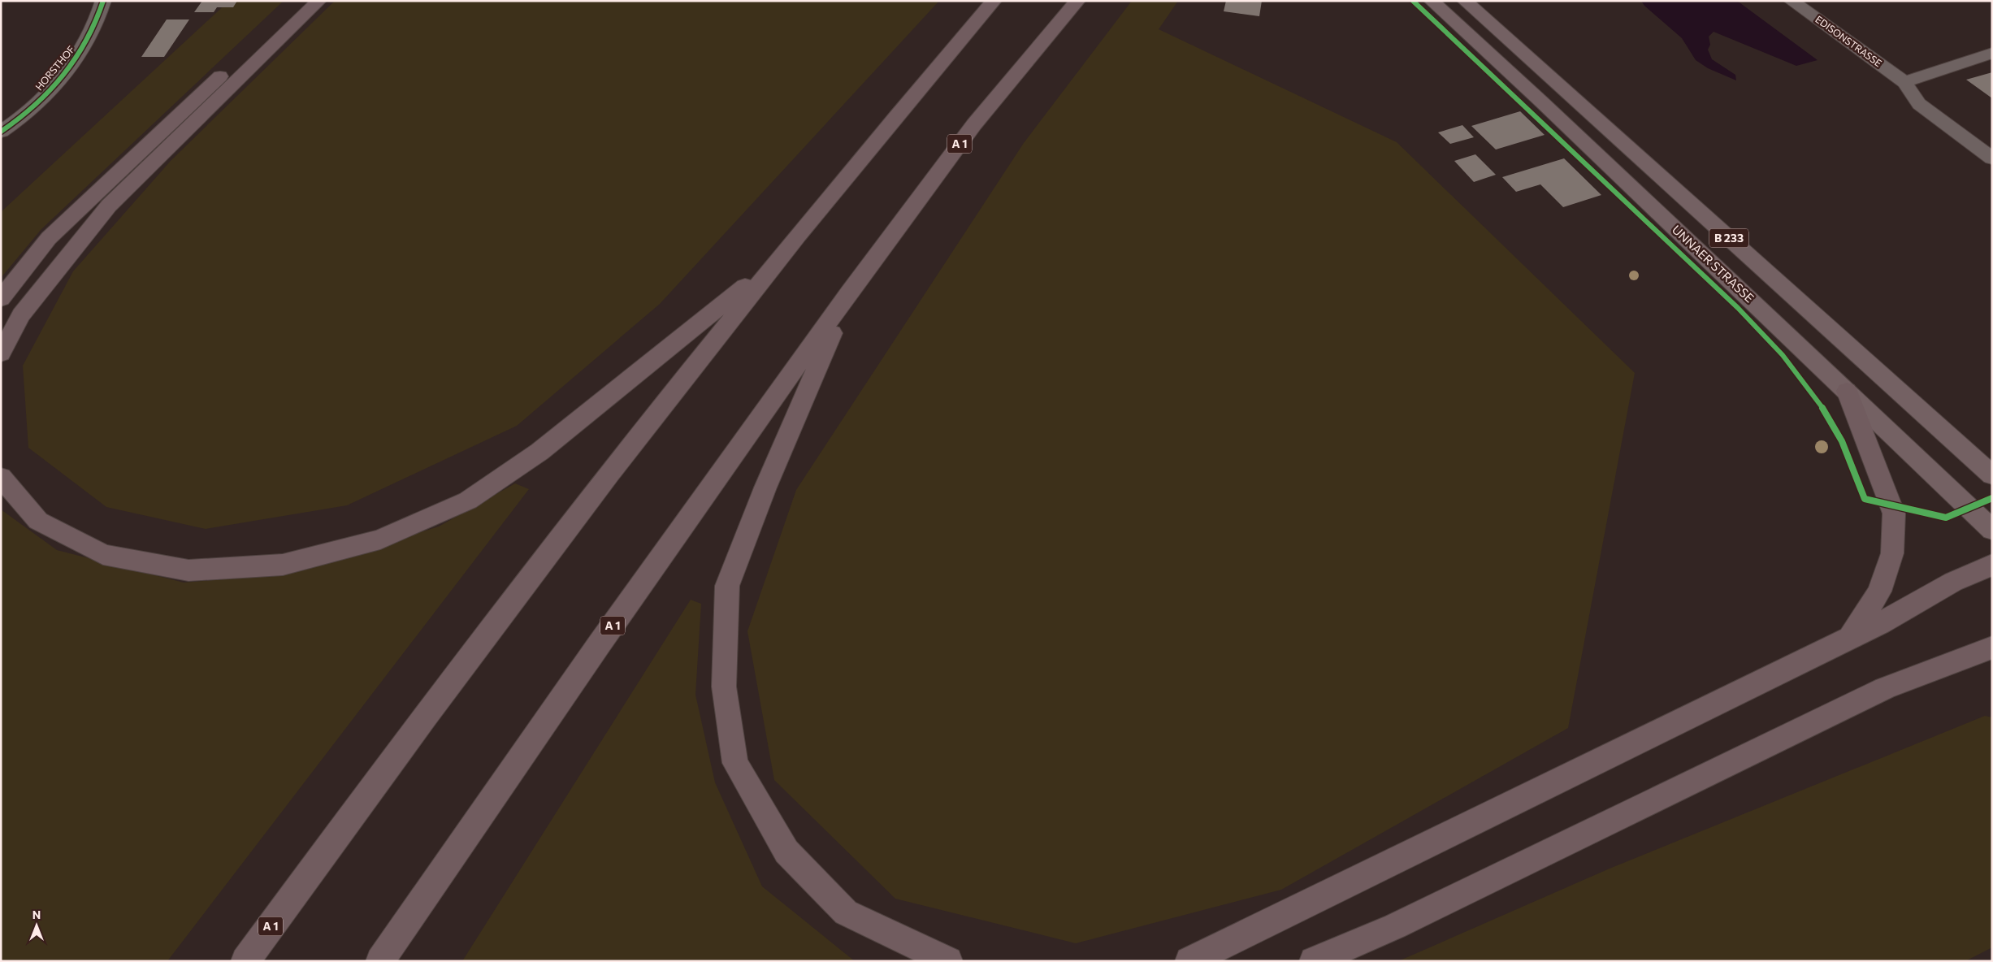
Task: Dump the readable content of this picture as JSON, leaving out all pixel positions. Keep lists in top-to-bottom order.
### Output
{
  "streets": {
    "highway": ["A 1"],
    "main road": ["B 233", "UNNAER STRASSE"],
    "street": ["EDISONSTRASSE", "HORSTHOF"]
  },
  "north": "top"
}
